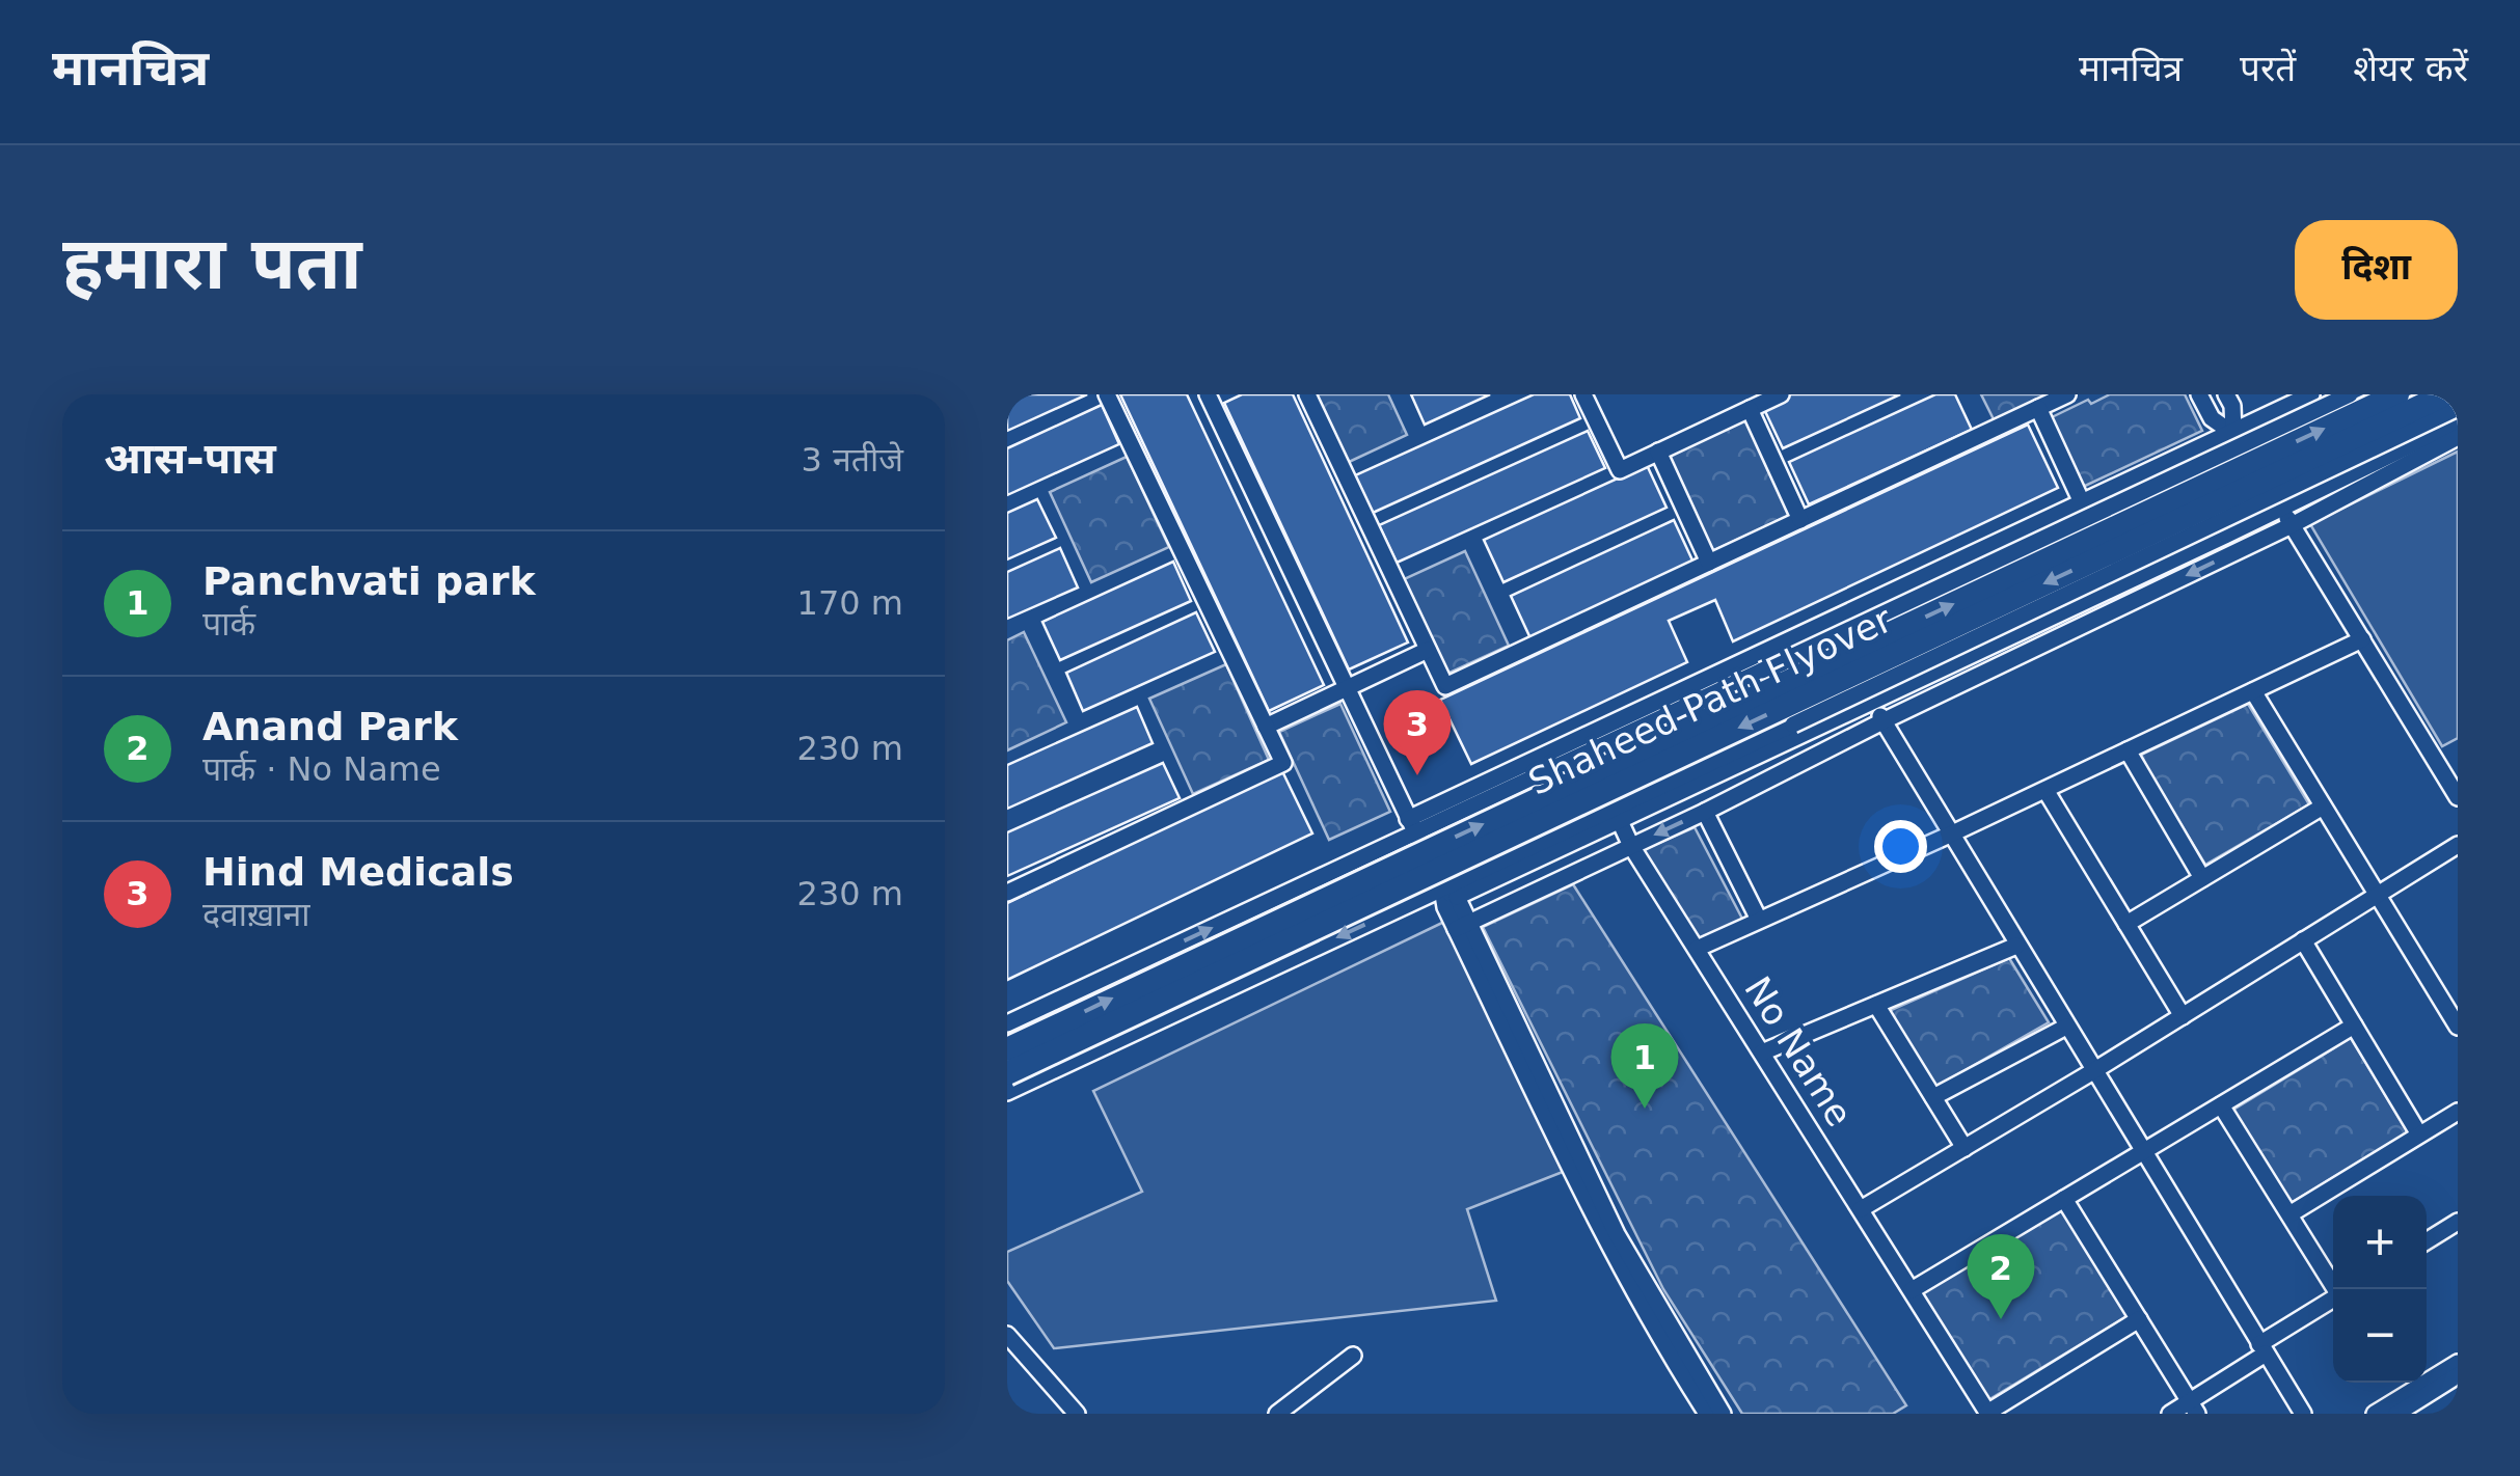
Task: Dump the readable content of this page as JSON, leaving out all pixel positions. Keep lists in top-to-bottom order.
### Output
{
  "streets": {
    "highway": ["Shaheed Path Flyover"],
    "street": ["No Name"]
  },
  "page": {
    "header": "मानचित्र",
    "nav": ["मानचित्र", "परतें", "शेयर करें"],
    "buttons": "दिशा",
    "title": "हमारा पता",
    "heading": ["आस-पास", "3 नतीजे"],
    "list": [
      {
        "mark": "1",
        "name": "Panchvati park",
        "note": "पार्क",
        "value": "170 m"
      },
      {
        "mark": "2",
        "name": "Anand Park",
        "note": "पार्क · No Name",
        "value": "230 m"
      },
      {
        "mark": "3",
        "name": "Hind Medicals",
        "note": "दवाख़ाना",
        "value": "230 m"
      }
    ],
    "pins": ["3", "1", "2"],
    "map_buttons": ["+", "−"]
  }
}
